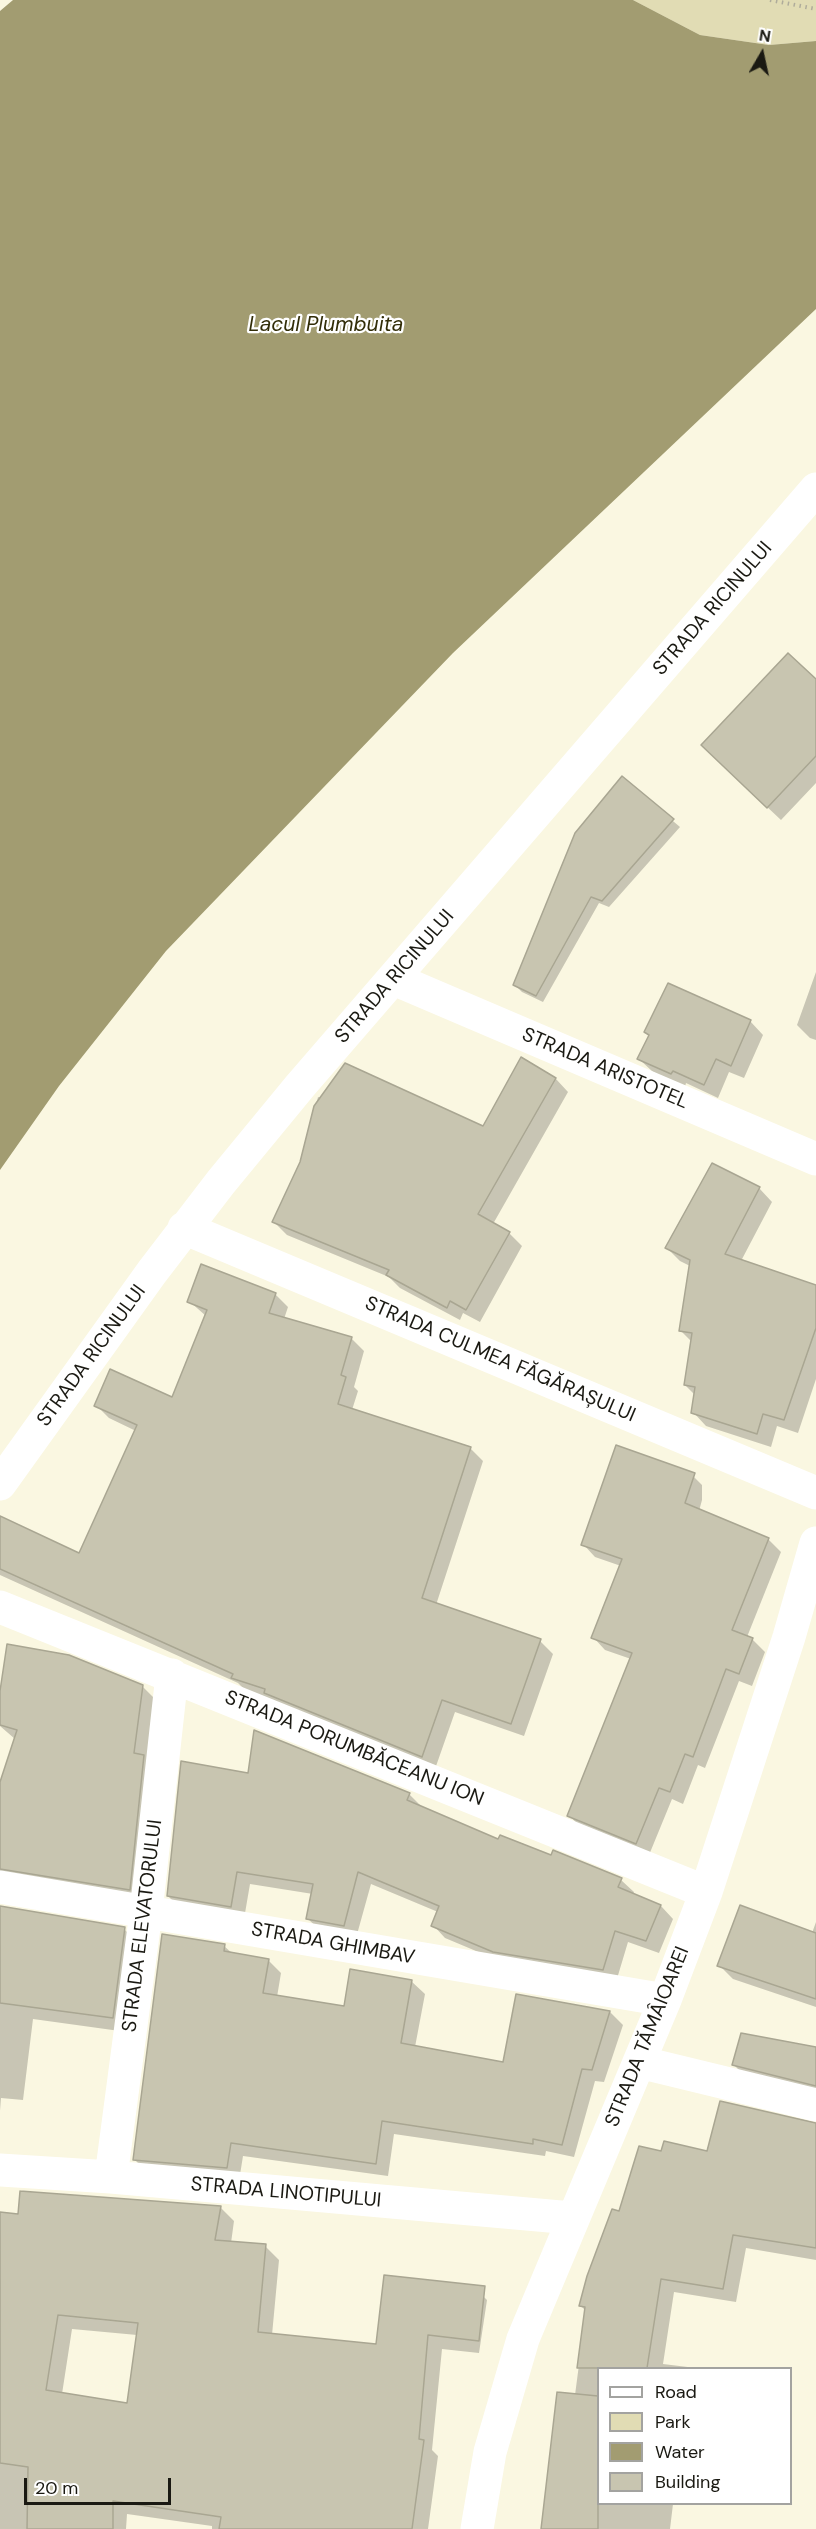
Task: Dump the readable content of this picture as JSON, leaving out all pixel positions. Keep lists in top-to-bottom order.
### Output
{
  "streets": {
    "street": [
      "STRADA RICINULUI",
      "STRADA ARISTOTEL",
      "STRADA CULMEA FĂGĂRAȘULUI",
      "STRADA PORUMBĂCEANU ION",
      "STRADA ELEVATORULUI",
      "STRADA GHIMBAV",
      "STRADA TĂMÂIOAREI",
      "STRADA LINOTIPULUI"
    ]
  },
  "crossings": [
    ["STRADA RICINULUI", "STRADA ARISTOTEL"],
    ["STRADA RICINULUI", "STRADA CULMEA FĂGĂRAȘULUI"],
    ["STRADA PORUMBĂCEANU ION", "STRADA ELEVATORULUI"],
    ["STRADA PORUMBĂCEANU ION", "STRADA TĂMÂIOAREI"],
    ["STRADA ELEVATORULUI", "STRADA GHIMBAV"],
    ["STRADA ELEVATORULUI", "STRADA LINOTIPULUI"],
    ["STRADA GHIMBAV", "STRADA TĂMÂIOAREI"],
    ["STRADA TĂMÂIOAREI", "STRADA LINOTIPULUI"]
  ],
  "water": ["Lacul Plumbuita"],
  "legend": [
    "Road",
    "Park",
    "Water",
    "Building"
  ],
  "scale_bar": "20 m",
  "north": "top"
}
